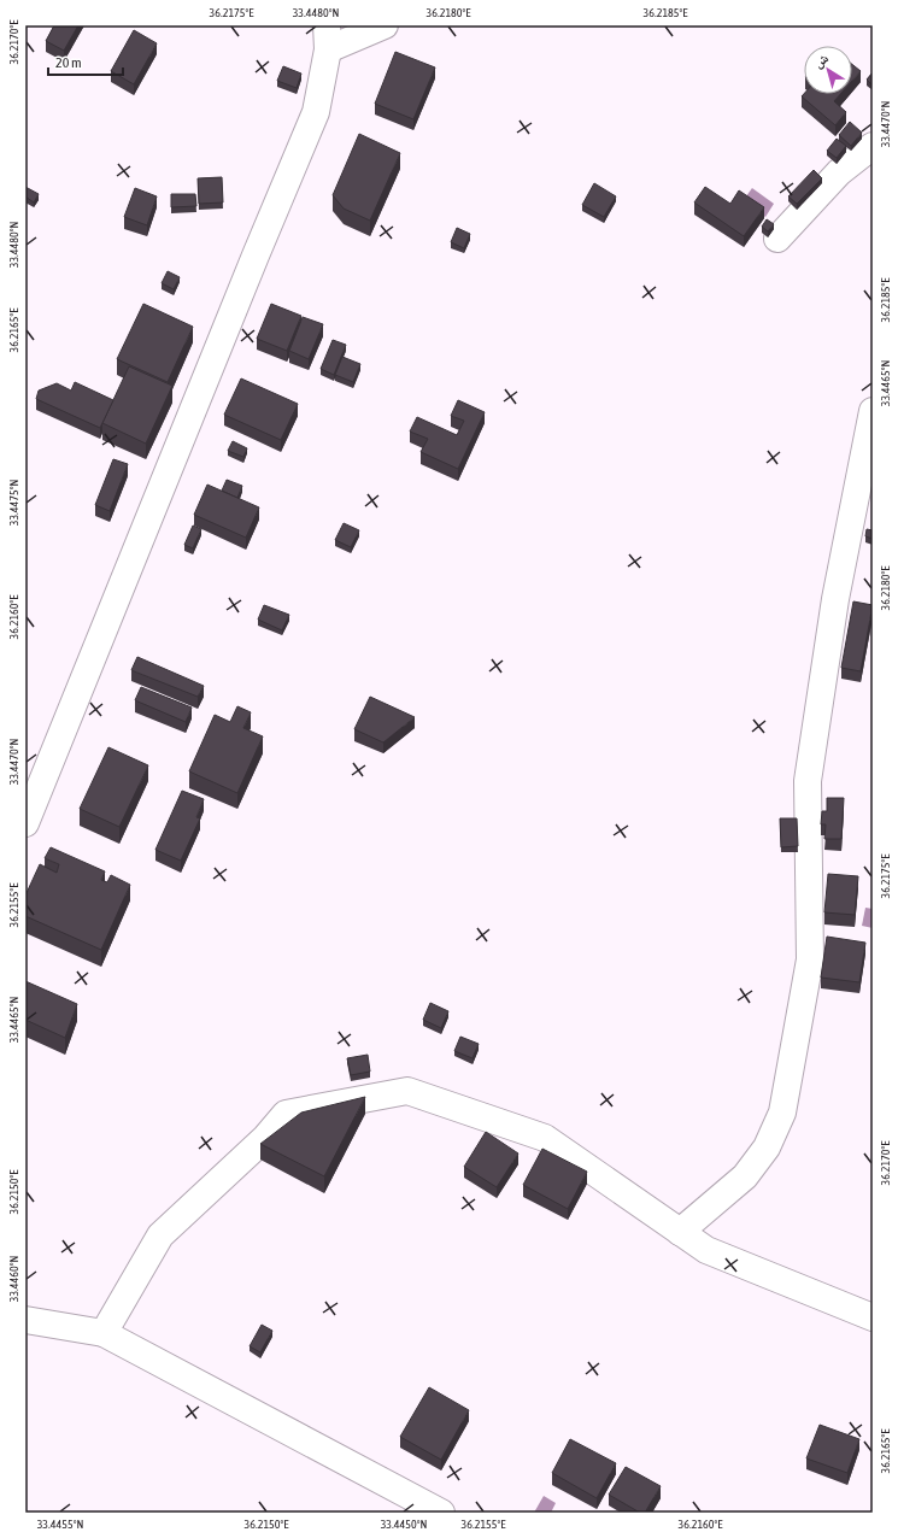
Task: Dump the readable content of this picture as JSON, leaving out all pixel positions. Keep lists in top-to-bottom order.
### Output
{
  "scale_bar": "20 m",
  "north": "top left",
  "coordinates": [
    "36.2175°E",
    "33.4480°N",
    "36.2180°E",
    "36.2185°E",
    "36.2170°E",
    "33.4470°N",
    "36.2165°E",
    "33.4465°N",
    "33.4475°N",
    "36.2160°E",
    "36.2155°E",
    "36.2150°E",
    "33.4460°N",
    "33.4455°N",
    "33.4450°N"
  ]
}
